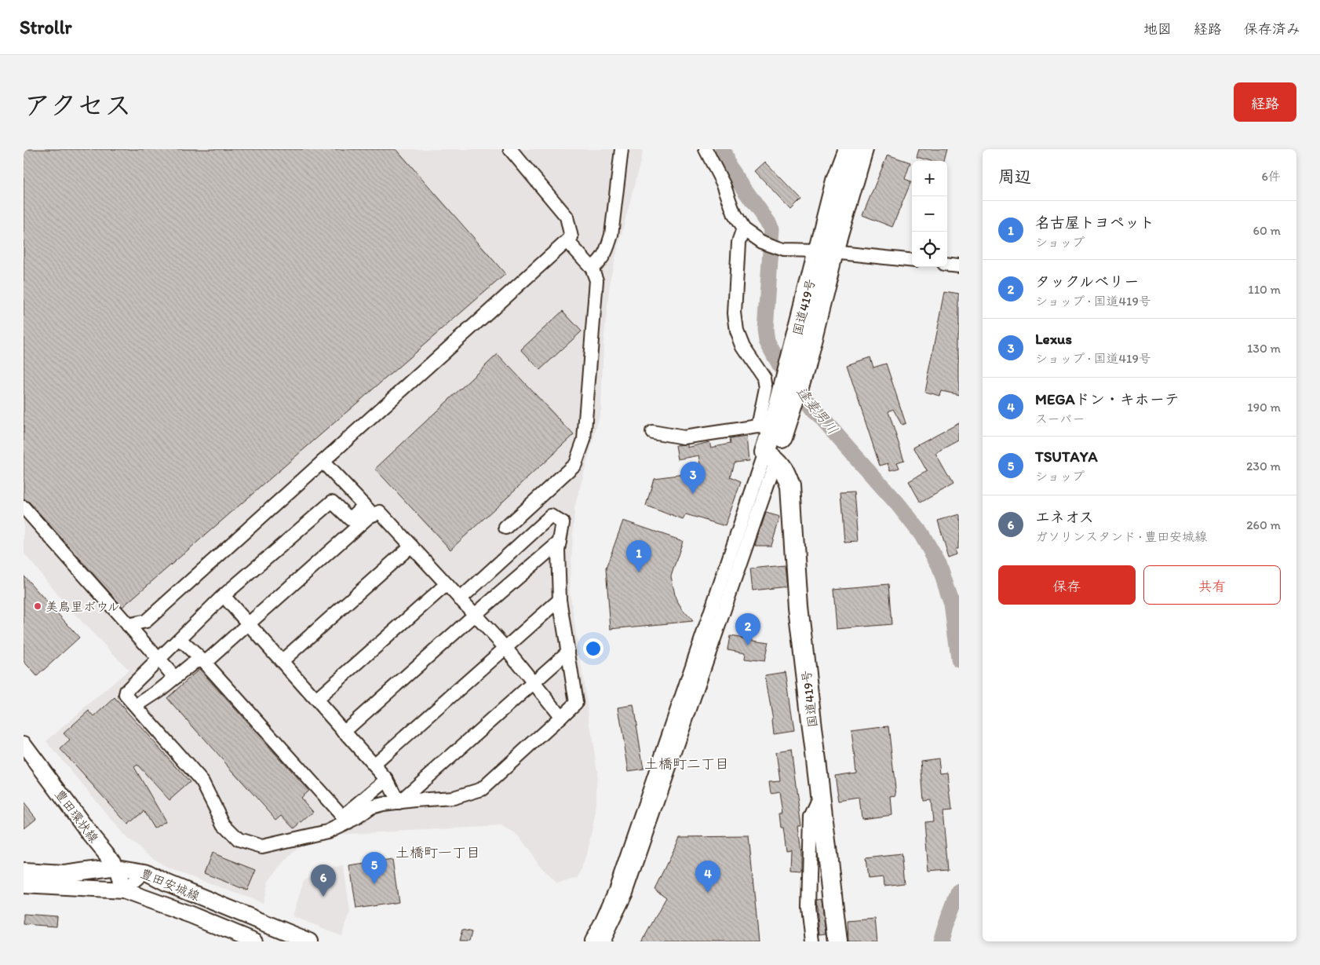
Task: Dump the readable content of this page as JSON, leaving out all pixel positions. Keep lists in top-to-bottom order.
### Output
{
  "streets": {
    "highway": ["国道419号"],
    "main road": ["豊田環状線", "豊田安城線"]
  },
  "crossings": [
    ["豊田環状線", "豊田安城線"]
  ],
  "districts": ["土橋町二丁目", "土橋町一丁目"],
  "water": ["逢妻男川"],
  "places": ["美鳥里ボウル"],
  "page": {
    "header": "Strollr",
    "nav": ["地図", "経路", "保存済み"],
    "title": "アクセス",
    "buttons": [
      "経路",
      ["保存", "共有"]
    ],
    "heading": ["周辺", "6件"],
    "map_buttons": ["+", "−"],
    "list": [
      {
        "mark": "1",
        "name": "名古屋トヨペット",
        "note": "ショップ",
        "value": "60 m"
      },
      {
        "mark": "2",
        "name": "タックルベリー",
        "note": "ショップ · 国道419号",
        "value": "110 m"
      },
      {
        "mark": "3",
        "name": "Lexus",
        "note": "ショップ · 国道419号",
        "value": "130 m"
      },
      {
        "mark": "4",
        "name": "MEGAドン・キホーテ",
        "note": "スーパー",
        "value": "190 m"
      },
      {
        "mark": "5",
        "name": "TSUTAYA",
        "note": "ショップ",
        "value": "230 m"
      },
      {
        "mark": "6",
        "name": "エネオス",
        "note": "ガソリンスタンド · 豊田安城線",
        "value": "260 m"
      }
    ],
    "pins": [
      "3",
      "1",
      "2",
      "5",
      "4",
      "6"
    ]
  }
}
